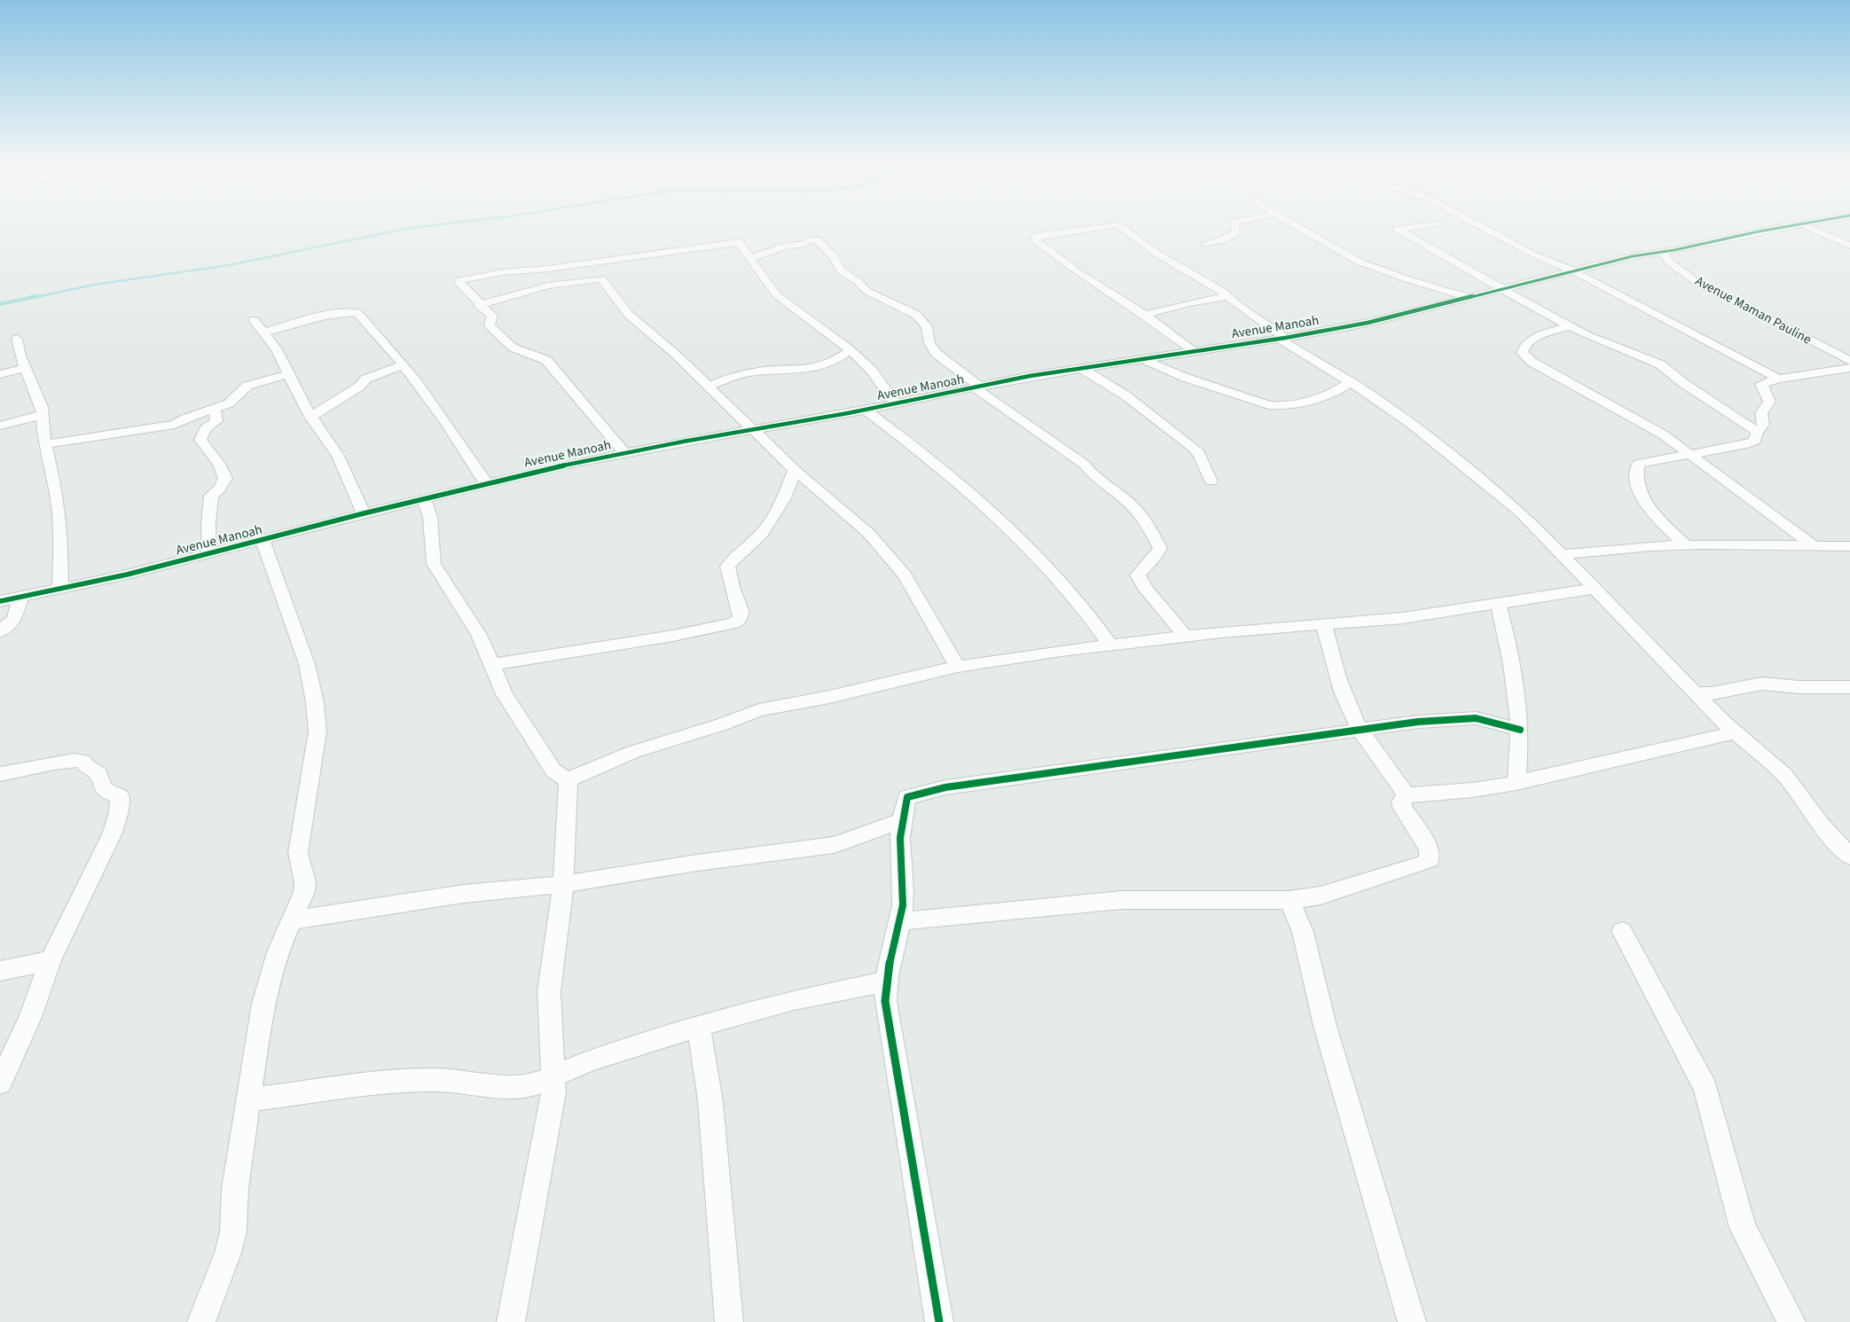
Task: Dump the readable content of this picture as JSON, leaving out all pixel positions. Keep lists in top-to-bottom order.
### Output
{
  "streets": {
    "street": ["Avenue Maman Pauline", "Avenue Manoah"]
  },
  "crossings": [
    ["Avenue Maman Pauline", "Avenue Manoah"]
  ]
}
